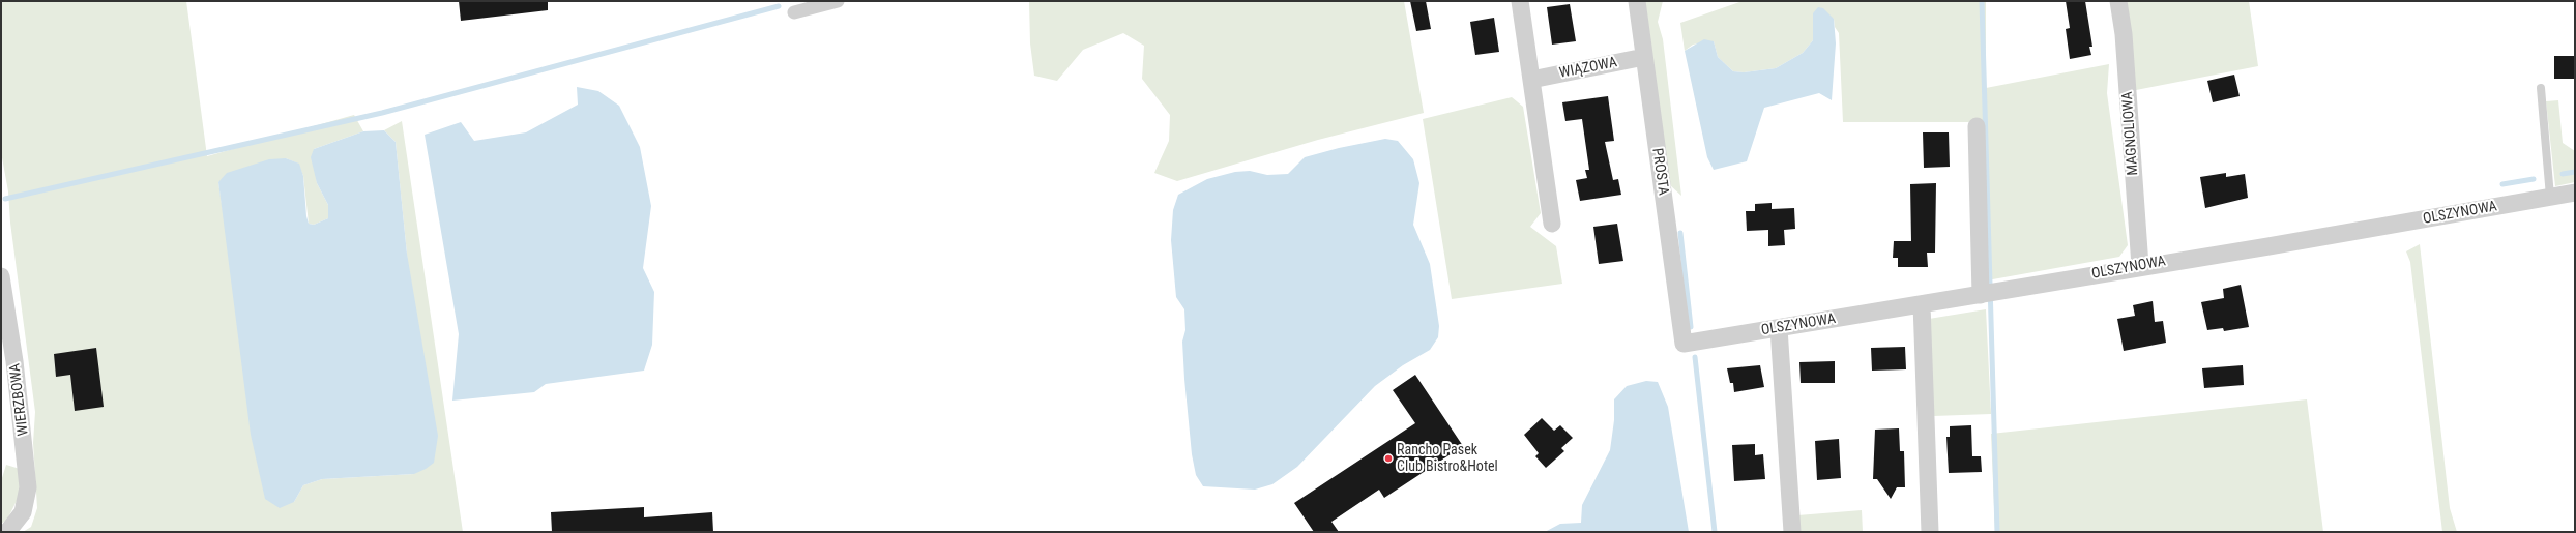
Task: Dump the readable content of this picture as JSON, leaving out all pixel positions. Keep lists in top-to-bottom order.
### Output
{
  "streets": {
    "street": [
      "WIĄZOWA",
      "MAGNOLIOWA",
      "PROSTA",
      "OLSZYNOWA",
      "WIERZBOWA"
    ]
  },
  "crossings": [
    ["WIĄZOWA", "PROSTA"],
    ["MAGNOLIOWA", "OLSZYNOWA"],
    ["PROSTA", "OLSZYNOWA"]
  ],
  "places": ["Rancho Pasek Club Bistro&Hotel"]
}
